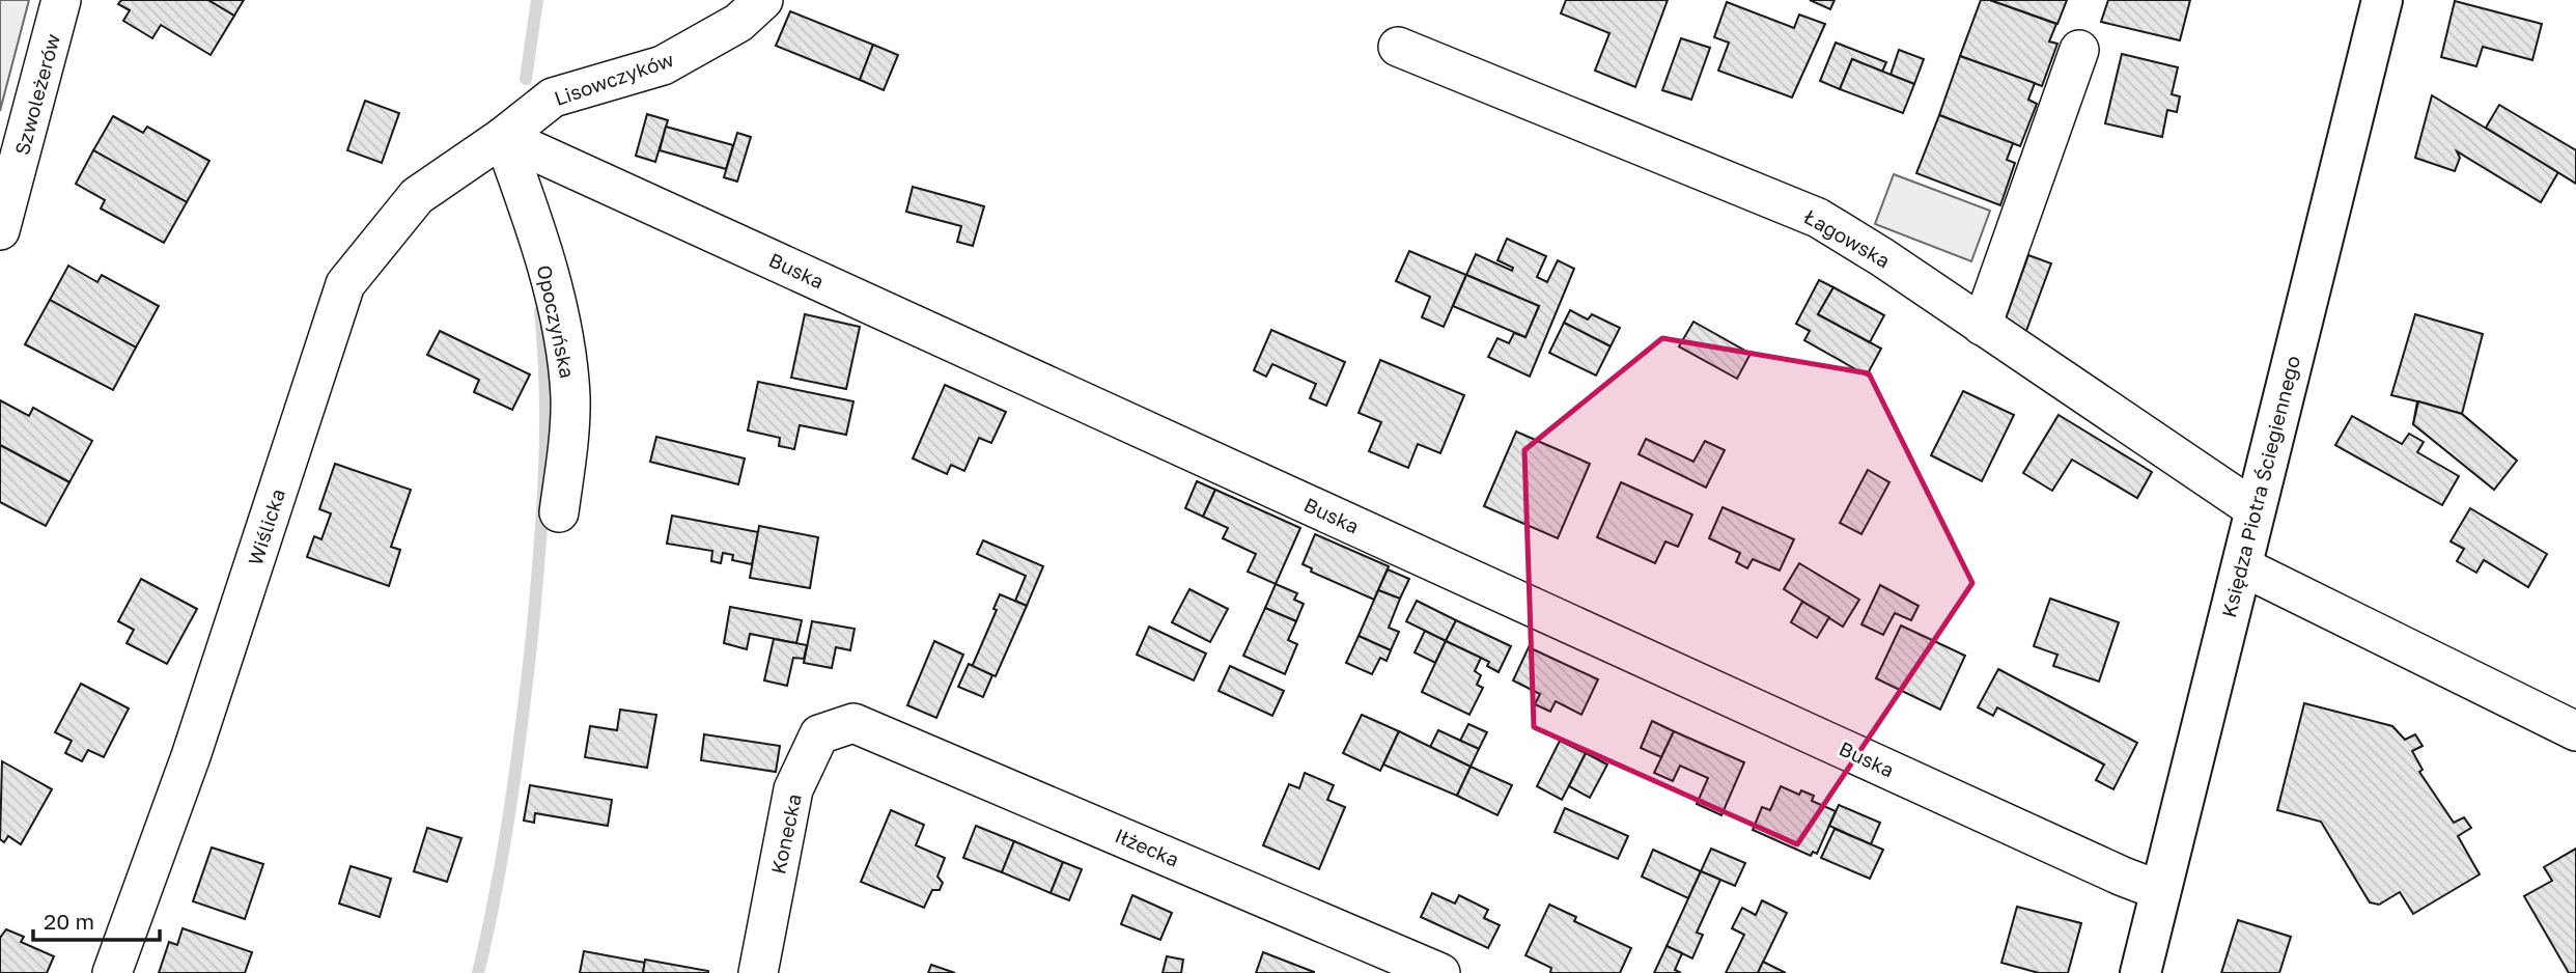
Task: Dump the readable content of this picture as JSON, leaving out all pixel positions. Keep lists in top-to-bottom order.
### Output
{
  "streets": {
    "street": [
      "Lisowczyków",
      "Szwoleżerów",
      "Łagowska",
      "Buska",
      "Opoczyńska",
      "Księdza Piotra Ściegiennego",
      "Wiślicka",
      "Konecka",
      "Iłżecka"
    ]
  },
  "crossings": [
    ["Lisowczyków", "Buska"],
    ["Lisowczyków", "Opoczyńska"],
    ["Lisowczyków", "Wiślicka"],
    ["Łagowska", "Księdza Piotra Ściegiennego"],
    ["Buska", "Opoczyńska"],
    ["Buska", "Księdza Piotra Ściegiennego"],
    ["Buska", "Wiślicka"],
    ["Opoczyńska", "Wiślicka"],
    ["Konecka", "Iłżecka"]
  ],
  "scale_bar": "20 m"
}
